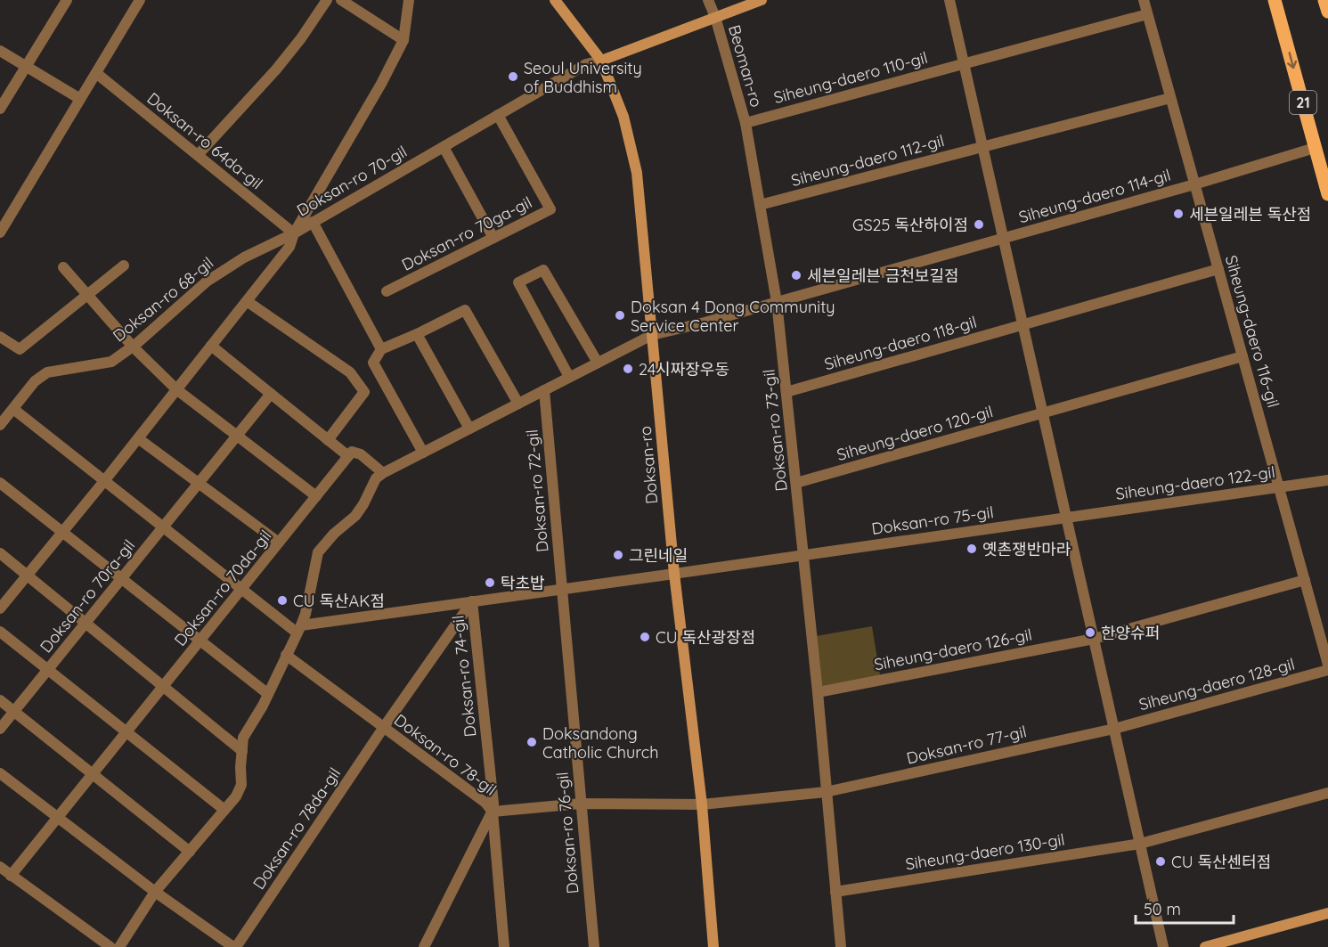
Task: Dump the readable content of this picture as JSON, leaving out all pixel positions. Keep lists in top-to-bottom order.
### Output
{
  "streets": {
    "main road": ["Beoman-ro", "21", "Doksan-ro"],
    "street": [
      "Siheung-daero 110-gil",
      "Doksan-ro 64da-gil",
      "Siheung-daero 112-gil",
      "Doksan-ro 70-gil",
      "Siheung-daero 114-gil",
      "Doksan-ro 70ga-gil",
      "Doksan-ro 68-gil",
      "Siheung-daero 116-gil",
      "Siheung-daero 118-gil",
      "Doksan-ro 73-gil",
      "Siheung-daero 120-gil",
      "Siheung-daero 122-gil",
      "Doksan-ro 72-gil",
      "Doksan-ro 75-gil",
      "Doksan-ro 70da-gil",
      "Doksan-ro 70ra-gil",
      "Siheung-daero 126-gil",
      "Doksan-ro 74-gil",
      "Siheung-daero 128-gil",
      "Doksan-ro 77-gil",
      "Doksan-ro 78-gil",
      "Doksan-ro 78da-gil",
      "Doksan-ro 76-gil",
      "Siheung-daero 130-gil"
    ]
  },
  "crossings": [
    ["Beoman-ro", "Siheung-daero 110-gil"],
    ["Beoman-ro", "Doksan-ro 70-gil"],
    ["Beoman-ro", "Doksan-ro 73-gil"],
    ["Beoman-ro", "Doksan-ro"],
    ["Siheung-daero 110-gil", "Siheung-daero 114-gil"],
    ["Siheung-daero 110-gil", "Doksan-ro 73-gil"],
    ["21", "Siheung-daero 114-gil"],
    ["Doksan-ro 64da-gil", "Doksan-ro 70-gil"],
    ["Doksan-ro 64da-gil", "Doksan-ro 68-gil"],
    ["Siheung-daero 112-gil", "Siheung-daero 114-gil"],
    ["Siheung-daero 112-gil", "Doksan-ro 73-gil"],
    ["Doksan-ro 70-gil", "Doksan-ro 70ga-gil"],
    ["Doksan-ro 70-gil", "Doksan-ro 68-gil"],
    ["Doksan-ro 70-gil", "Doksan-ro"],
    ["Siheung-daero 114-gil", "Siheung-daero 116-gil"],
    ["Siheung-daero 116-gil", "Siheung-daero 118-gil"],
    ["Siheung-daero 116-gil", "Siheung-daero 120-gil"],
    ["Siheung-daero 116-gil", "Siheung-daero 122-gil"],
    ["Siheung-daero 116-gil", "Siheung-daero 126-gil"],
    ["Siheung-daero 118-gil", "Doksan-ro 73-gil"],
    ["Doksan-ro 73-gil", "Siheung-daero 120-gil"],
    ["Doksan-ro 73-gil", "Doksan-ro 75-gil"],
    ["Doksan-ro", "Doksan-ro 75-gil"],
    ["Doksan-ro", "Doksan-ro 74-gil"],
    ["Doksan-ro", "Doksan-ro 77-gil"],
    ["Doksan-ro", "Doksan-ro 78-gil"],
    ["Siheung-daero 122-gil", "Doksan-ro 75-gil"],
    ["Doksan-ro 72-gil", "Doksan-ro 74-gil"],
    ["Doksan-ro 72-gil", "Doksan-ro 76-gil"],
    ["Doksan-ro 75-gil", "Doksan-ro 74-gil"],
    ["Doksan-ro 74-gil", "Doksan-ro 78-gil"],
    ["Doksan-ro 74-gil", "Doksan-ro 78da-gil"],
    ["Doksan-ro 74-gil", "Doksan-ro 76-gil"],
    ["Siheung-daero 128-gil", "Doksan-ro 77-gil"],
    ["Doksan-ro 77-gil", "Doksan-ro 78-gil"],
    ["Doksan-ro 78-gil", "Doksan-ro 78da-gil"],
    ["Doksan-ro 78-gil", "Doksan-ro 76-gil"]
  ],
  "places": [
    "Seoul University of Buddhism",
    "세븐일레븐 독산점",
    "GS25 독산하이점",
    "세븐일레븐 금천보길점",
    "Doksan 4 Dong Community Service Center",
    "24시짜장우동",
    "옛촌쟁반마라",
    "그린네일",
    "탁초밥",
    "CU 독산AK점",
    "한양슈퍼",
    "CU 독산광장점",
    "Doksandong Catholic Church",
    "CU 독산센터점"
  ],
  "scale_bar": "50 m"
}
